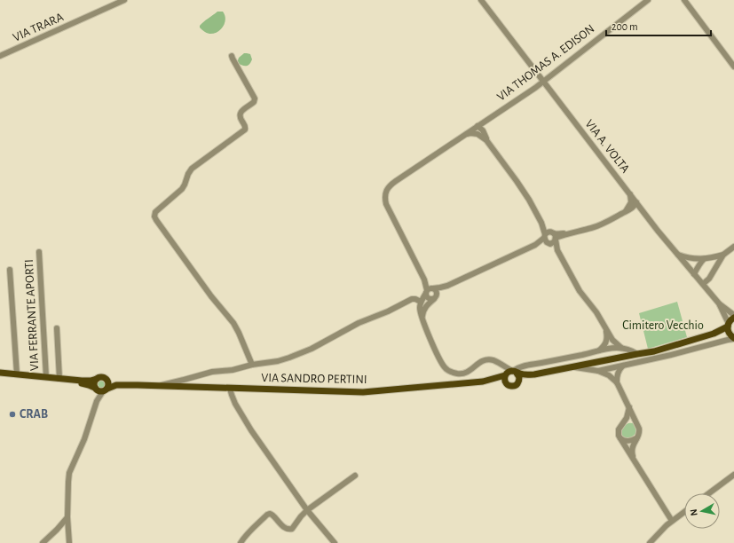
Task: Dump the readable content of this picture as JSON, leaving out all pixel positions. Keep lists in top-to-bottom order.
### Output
{
  "streets": {
    "main road": ["VIA SANDRO PERTINI"],
    "street": [
      "VIA TRARA",
      "VIA THOMAS A. EDISON",
      "VIA A. VOLTA",
      "VIA FERRANTE APORTI"
    ]
  },
  "crossings": [
    ["VIA THOMAS A. EDISON", "VIA A. VOLTA"],
    ["VIA A. VOLTA", "VIA SANDRO PERTINI"],
    ["VIA FERRANTE APORTI", "VIA SANDRO PERTINI"]
  ],
  "parks": ["Cimitero Vecchio"],
  "places": ["CRAB"],
  "scale_bar": "200 m",
  "north": "left"
}
